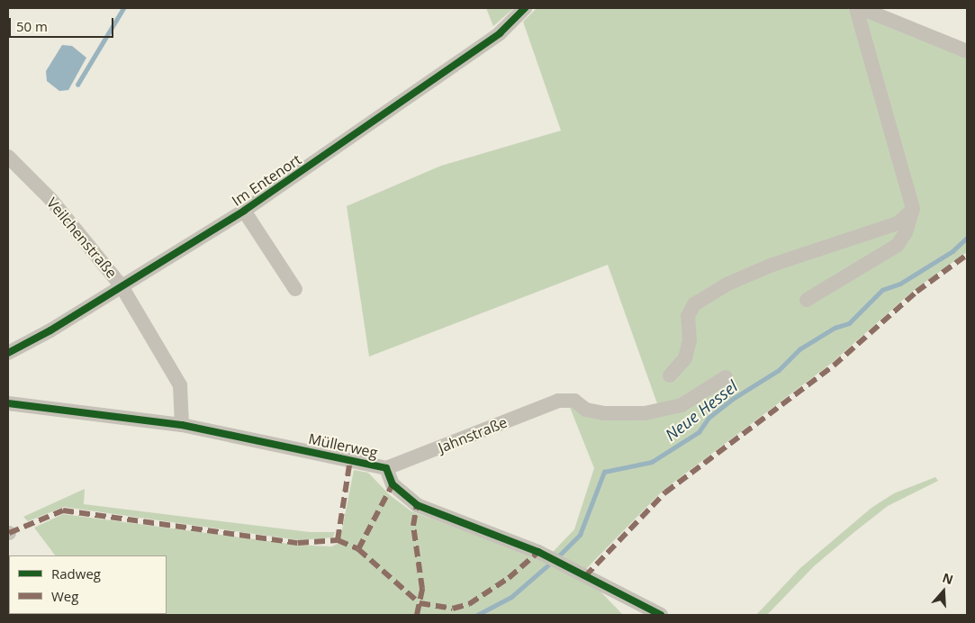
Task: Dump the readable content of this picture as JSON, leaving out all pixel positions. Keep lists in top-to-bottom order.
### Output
{
  "streets": {
    "street": [
      "Im Entenort",
      "Veilchenstraße",
      "Jahnstraße",
      "Müllerweg"
    ]
  },
  "crossings": [
    ["Im Entenort", "Veilchenstraße"],
    ["Veilchenstraße", "Müllerweg"],
    ["Jahnstraße", "Müllerweg"]
  ],
  "water": ["Neue Hessel"],
  "legend": ["Radweg", "Weg"],
  "scale_bar": "50 m",
  "north": "top"
}
